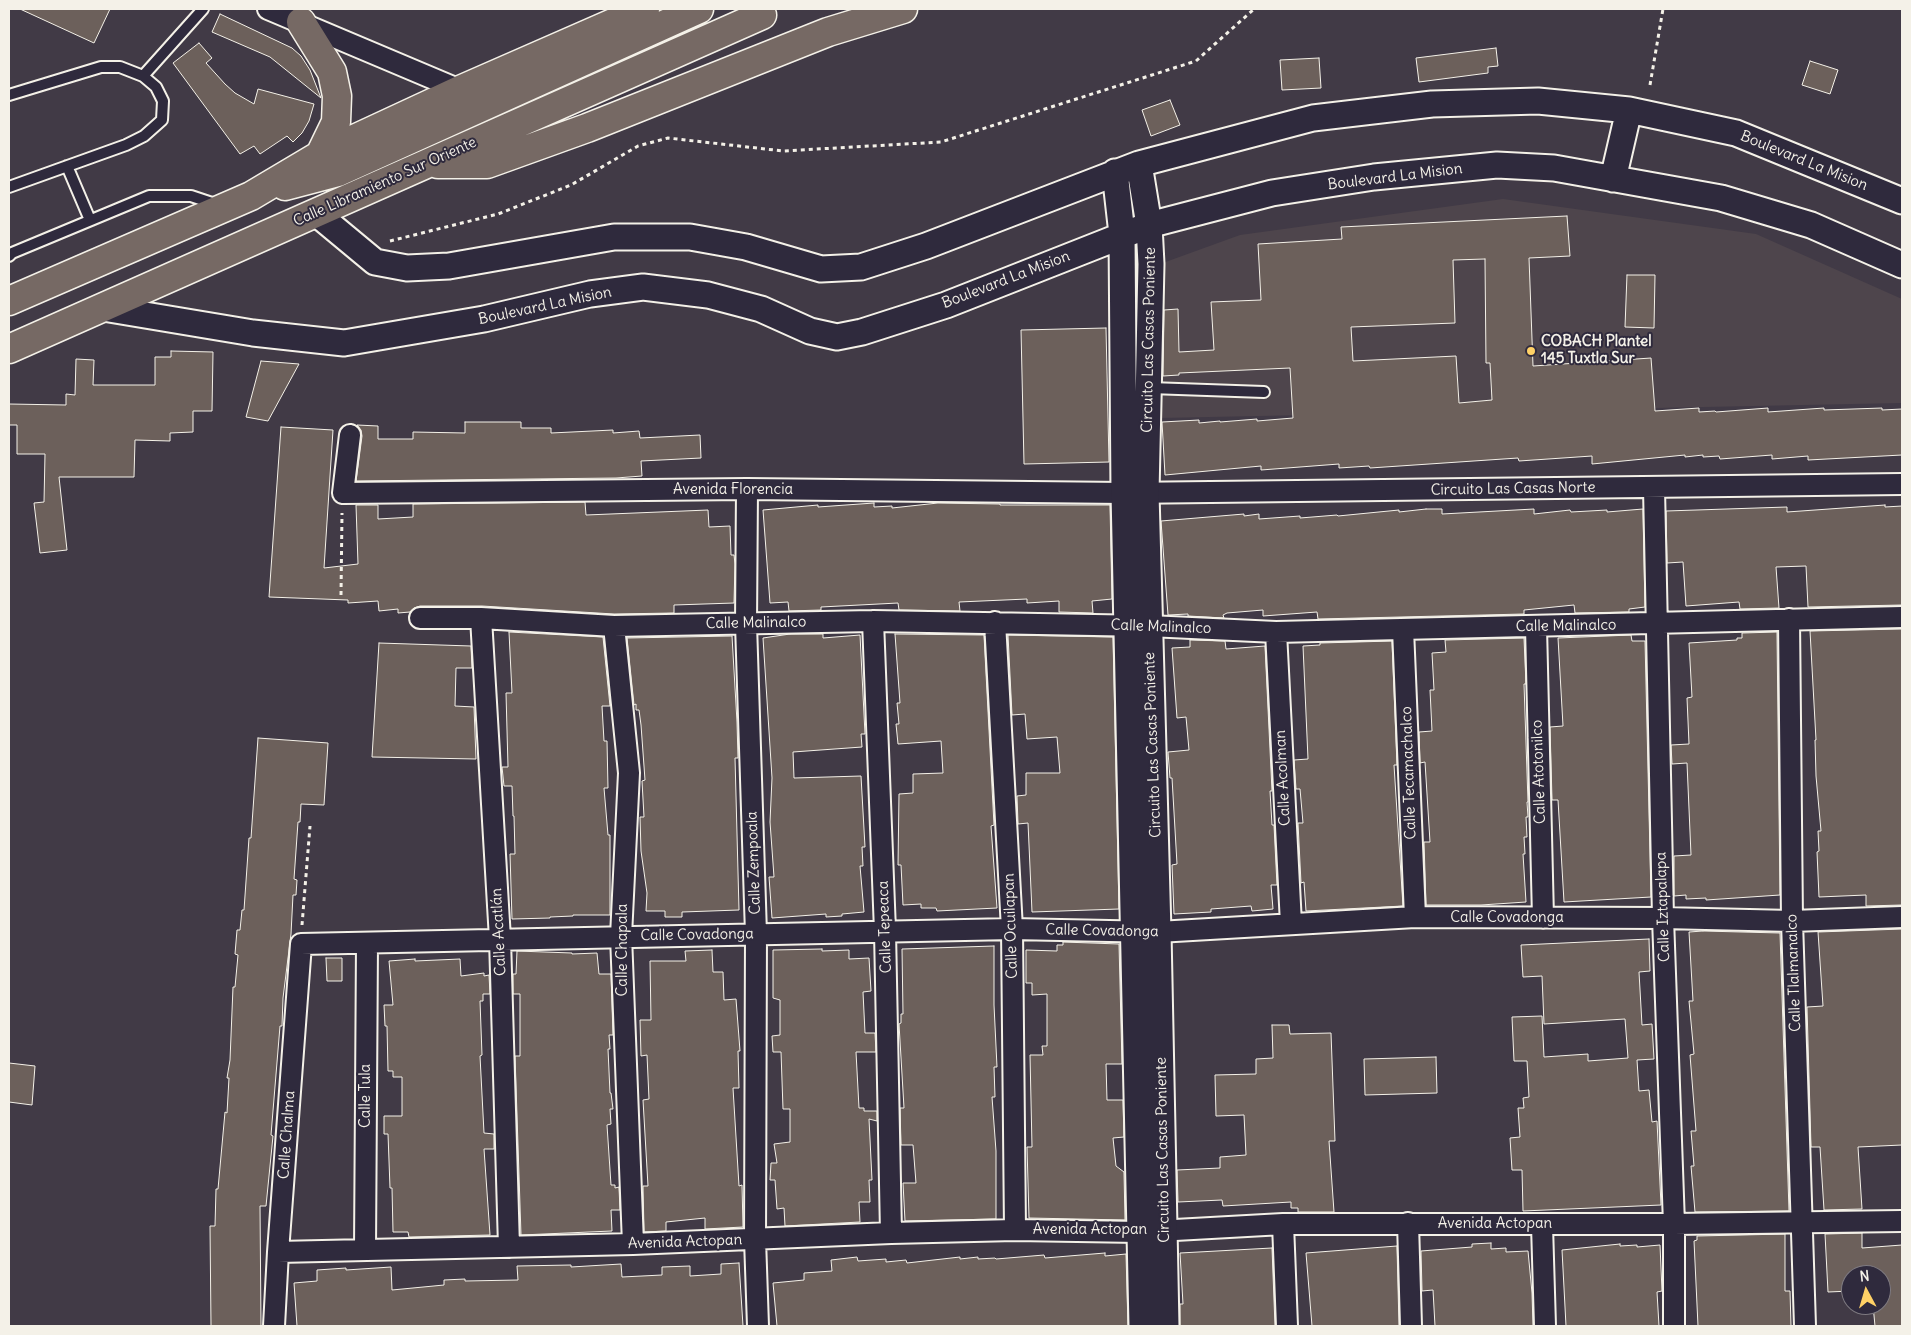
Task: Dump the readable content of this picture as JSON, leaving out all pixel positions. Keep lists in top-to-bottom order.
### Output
{
  "streets": {
    "main road": ["Calle Libramiento Sur Oriente"],
    "street": [
      "Boulevard La Mision",
      "Circuito Las Casas Poniente",
      "Circuito Las Casas Norte",
      "Avenida Florencia",
      "Calle Malinalco",
      "Calle Atotonilco",
      "Calle Tecamachalco",
      "Calle Acolman",
      "Calle Zempoala",
      "Calle Iztapalapa",
      "Calle Covadonga",
      "Calle Ocuilapan",
      "Calle Tepeaca",
      "Calle Acatlán",
      "Calle Chapala",
      "Calle Tlalmanalco",
      "Calle Tula",
      "Calle Chalma",
      "Avenida Actopan"
    ]
  },
  "crossings": [
    ["Boulevard La Mision", "Calle Libramiento Sur Oriente"],
    ["Boulevard La Mision", "Circuito Las Casas Poniente"],
    ["Circuito Las Casas Poniente", "Circuito Las Casas Norte"],
    ["Circuito Las Casas Poniente", "Avenida Florencia"],
    ["Circuito Las Casas Poniente", "Calle Malinalco"],
    ["Circuito Las Casas Poniente", "Calle Covadonga"],
    ["Circuito Las Casas Poniente", "Avenida Actopan"],
    ["Circuito Las Casas Norte", "Avenida Florencia"],
    ["Circuito Las Casas Norte", "Calle Iztapalapa"],
    ["Avenida Florencia", "Calle Zempoala"],
    ["Calle Malinalco", "Calle Atotonilco"],
    ["Calle Malinalco", "Calle Tecamachalco"],
    ["Calle Malinalco", "Calle Acolman"],
    ["Calle Malinalco", "Calle Zempoala"],
    ["Calle Malinalco", "Calle Iztapalapa"],
    ["Calle Malinalco", "Calle Ocuilapan"],
    ["Calle Malinalco", "Calle Tepeaca"],
    ["Calle Malinalco", "Calle Acatlán"],
    ["Calle Malinalco", "Calle Chapala"],
    ["Calle Malinalco", "Calle Tlalmanalco"],
    ["Calle Atotonilco", "Calle Covadonga"],
    ["Calle Tecamachalco", "Calle Covadonga"],
    ["Calle Acolman", "Calle Covadonga"],
    ["Calle Zempoala", "Calle Covadonga"],
    ["Calle Zempoala", "Avenida Actopan"],
    ["Calle Iztapalapa", "Calle Covadonga"],
    ["Calle Iztapalapa", "Avenida Actopan"],
    ["Calle Covadonga", "Calle Ocuilapan"],
    ["Calle Covadonga", "Calle Tepeaca"],
    ["Calle Covadonga", "Calle Acatlán"],
    ["Calle Covadonga", "Calle Chapala"],
    ["Calle Covadonga", "Calle Tlalmanalco"],
    ["Calle Covadonga", "Calle Tula"],
    ["Calle Covadonga", "Calle Chalma"],
    ["Calle Ocuilapan", "Avenida Actopan"],
    ["Calle Tepeaca", "Avenida Actopan"],
    ["Calle Acatlán", "Avenida Actopan"],
    ["Calle Chapala", "Avenida Actopan"],
    ["Calle Tlalmanalco", "Avenida Actopan"],
    ["Calle Tula", "Avenida Actopan"],
    ["Calle Chalma", "Avenida Actopan"]
  ],
  "places": ["COBACH Plantel 145 Tuxtla Sur"],
  "north": "top"
}
